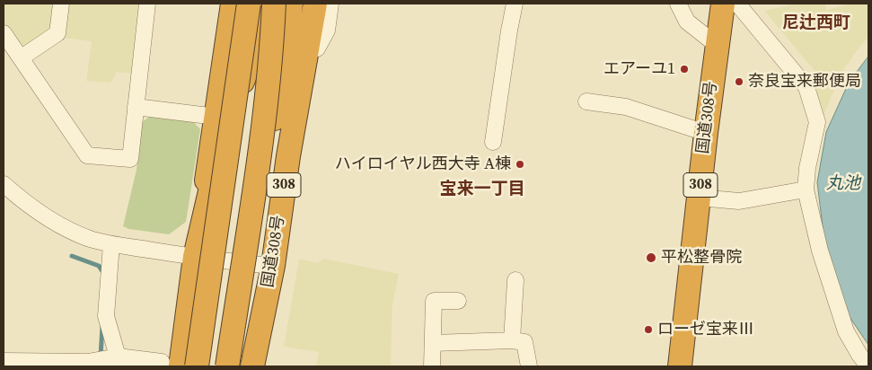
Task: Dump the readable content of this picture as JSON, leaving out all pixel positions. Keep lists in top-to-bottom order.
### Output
{
  "streets": {
    "highway": ["国道308号", "308"]
  },
  "districts": ["尼辻西町", "宝来一丁目"],
  "water": ["丸池"],
  "places": [
    "エアーユ1",
    "奈良宝来郵便局",
    "ハイロイヤル西大寺 A棟",
    "平松整骨院",
    "ローゼ宝来Ⅲ"
  ]
}
